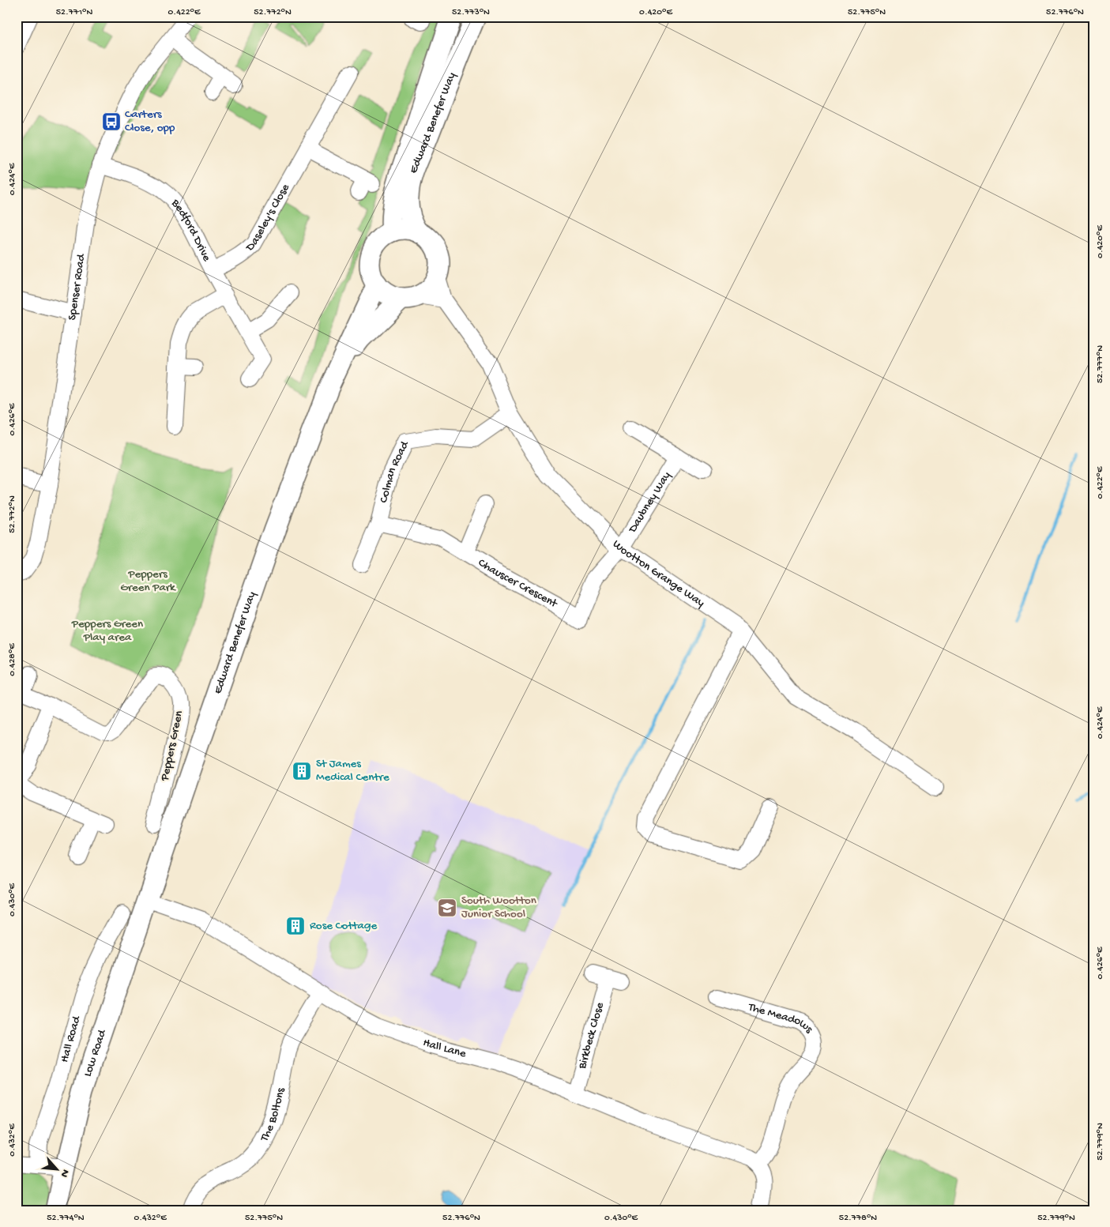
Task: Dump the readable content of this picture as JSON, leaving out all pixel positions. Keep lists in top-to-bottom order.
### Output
{
  "streets": {
    "main road": ["Edward Benefer Way", "Low Road"],
    "street": [
      "Daseley's Close",
      "Bedford Drive",
      "Spenser Road",
      "Colman Road",
      "Daubney Way",
      "Wootton Grange Way",
      "Chauscer Crescent",
      "Peppers Green",
      "The Meadows",
      "Birkbeck Close",
      "Hall Road",
      "Hall Lane",
      "The Boltons"
    ]
  },
  "crossings": [
    ["Edward Benefer Way", "Wootton Grange Way"],
    ["Edward Benefer Way", "Hall Lane"],
    ["Edward Benefer Way", "Low Road"],
    ["Daseley's Close", "Bedford Drive"],
    ["Bedford Drive", "Spenser Road"],
    ["Colman Road", "Wootton Grange Way"],
    ["Colman Road", "Chauscer Crescent"],
    ["Daubney Way", "Wootton Grange Way"],
    ["Daubney Way", "Chauscer Crescent"],
    ["Wootton Grange Way", "Chauscer Crescent"],
    ["The Meadows", "Hall Lane"],
    ["Birkbeck Close", "Hall Lane"],
    ["Hall Lane", "Low Road"],
    ["Hall Lane", "The Boltons"]
  ],
  "parks": ["Peppers Green Park", "Peppers Green Play area"],
  "places": {
    "bus stop": ["Carters Close, opp"],
    "building": ["St James Medical Centre", "Rose Cottage"],
    "school or university": ["South Wootton Junior School"]
  },
  "north": "bottom right",
  "coordinates": [
    "52.771°N",
    "0.422°E",
    "52.772°N",
    "52.773°N",
    "0.420°E",
    "52.775°N",
    "52.776°N",
    "0.424°E",
    "52.777°N",
    "0.426°E",
    "0.428°E",
    "0.430°E",
    "0.432°E",
    "52.779°N",
    "52.774°N",
    "52.778°N"
  ]
}
